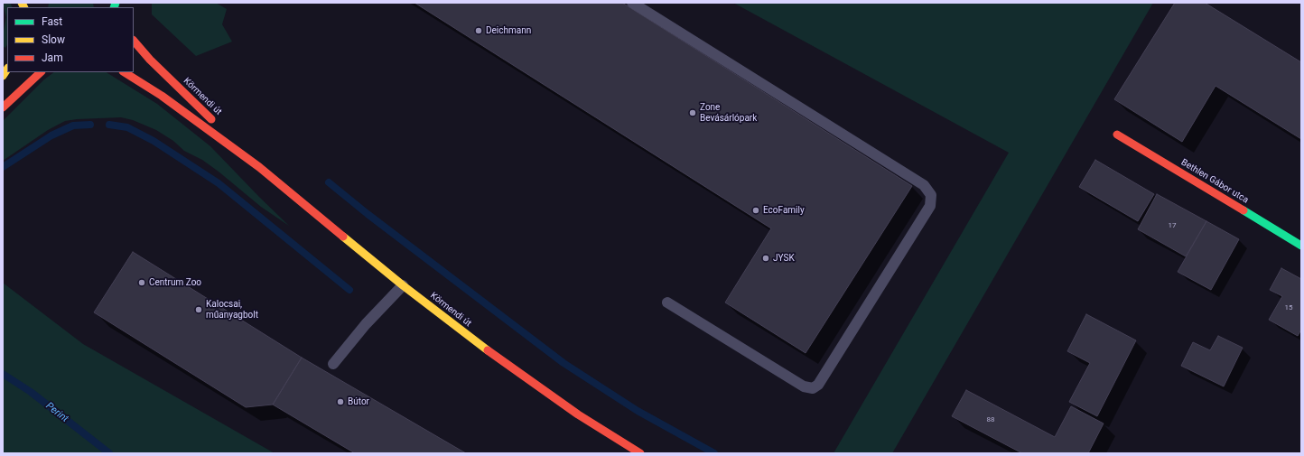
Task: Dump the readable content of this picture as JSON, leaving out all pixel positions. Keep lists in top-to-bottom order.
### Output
{
  "streets": {
    "street": ["Körmendi út", "Bethlen Gábor utca"]
  },
  "water": ["Perint"],
  "places": [
    "Deichmann",
    "Zone Bevásárlópark",
    "EcoFamily",
    "JYSK",
    "Centrum Zoo",
    "Kalocsai, műanyagbolt",
    "Bútor"
  ],
  "house_numbers": ["17", "15", "88"],
  "legend": ["Fast", "Slow", "Jam"]
}
